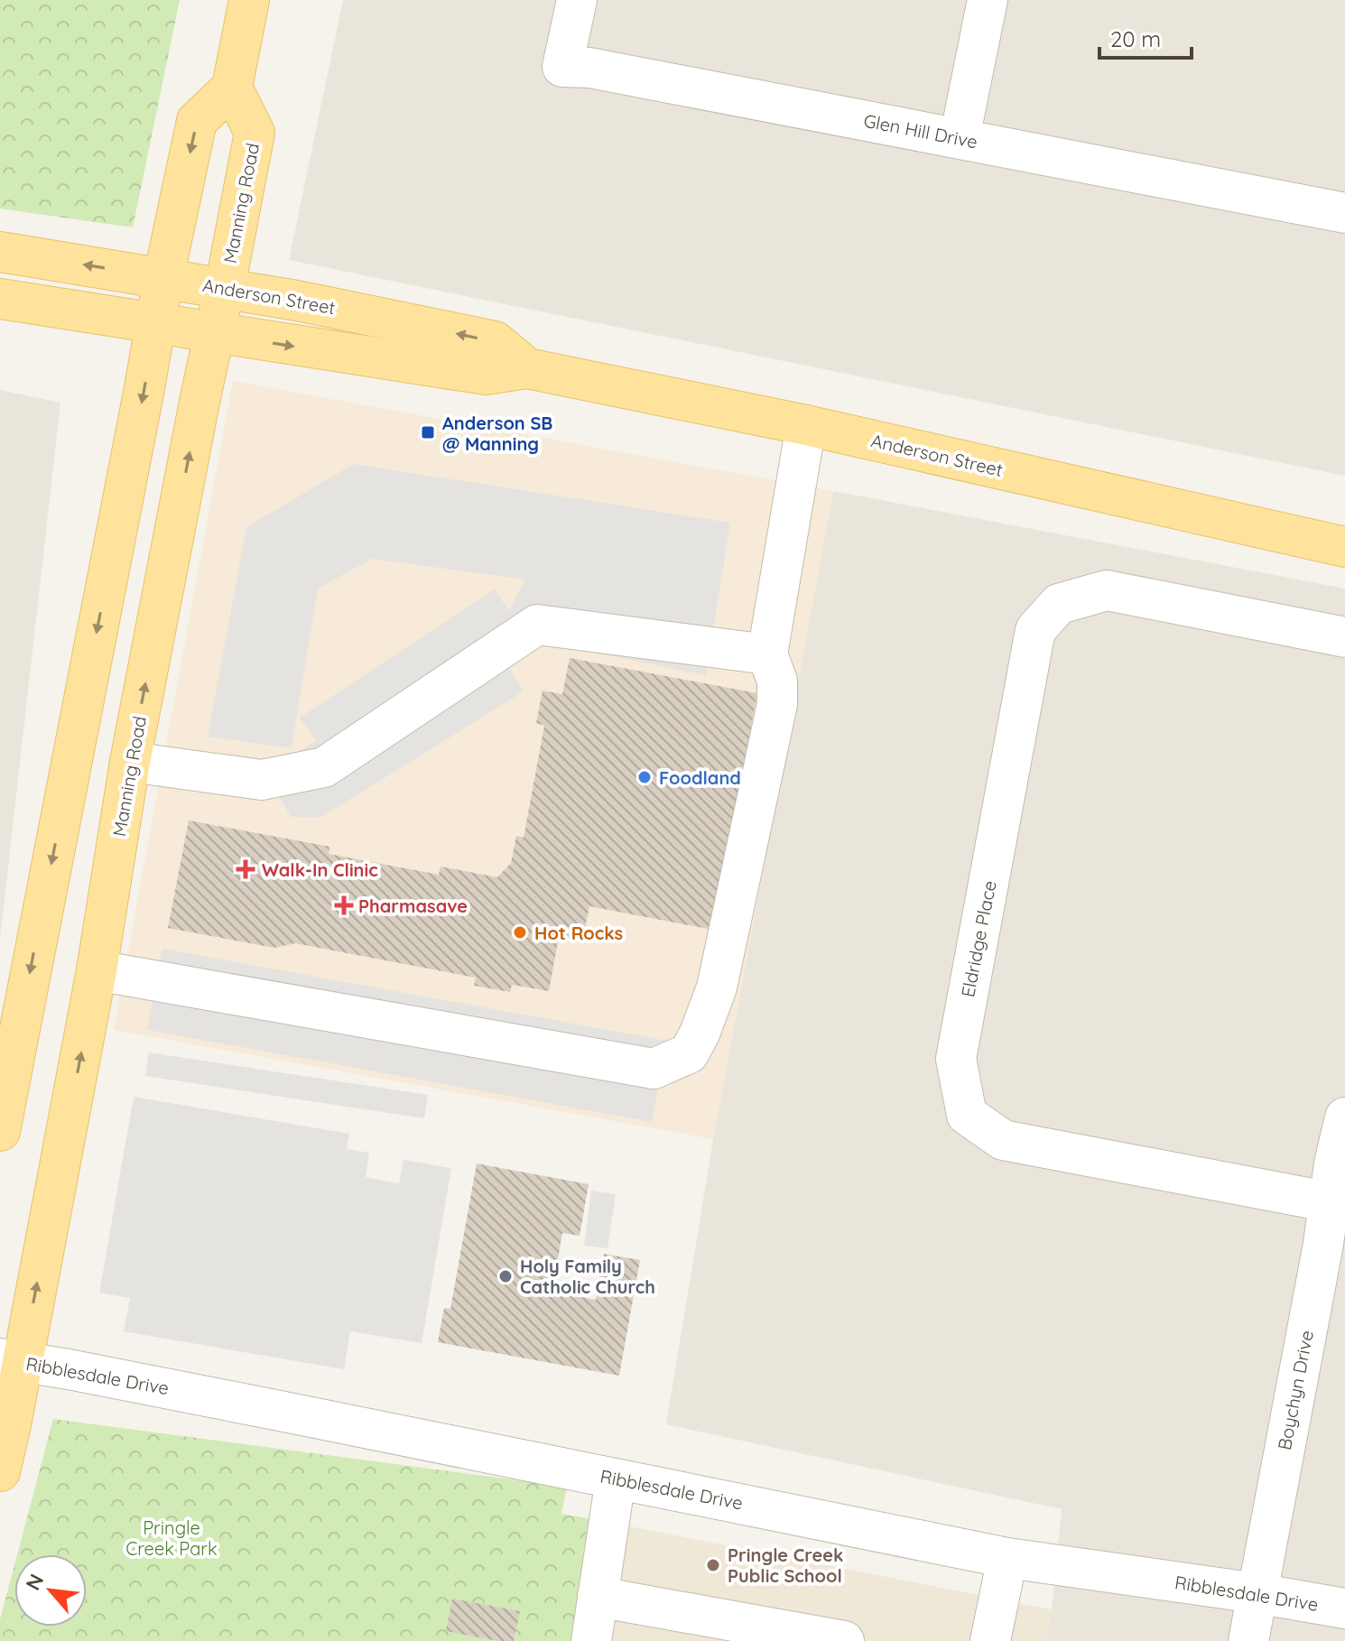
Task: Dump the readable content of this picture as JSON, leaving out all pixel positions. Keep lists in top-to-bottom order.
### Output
{
  "streets": {
    "main road": ["Manning Road", "Anderson Street"],
    "street": [
      "Glen Hill Drive",
      "Eldridge Place",
      "Ribblesdale Drive",
      "Boychyn Drive"
    ]
  },
  "crossings": [
    ["Manning Road", "Anderson Street"],
    ["Manning Road", "Ribblesdale Drive"],
    ["Eldridge Place", "Boychyn Drive"],
    ["Ribblesdale Drive", "Boychyn Drive"]
  ],
  "parks": ["Pringle Creek Park"],
  "places": {
    "transit": ["Anderson SB @ Manning"],
    "other": [
      "Foodland",
      "Hot Rocks",
      "Holy Family Catholic Church",
      "Pringle Creek Public School"
    ],
    "health": ["Walk-In Clinic", "Pharmasave"]
  },
  "scale_bar": "20 m",
  "north": "top left"
}
